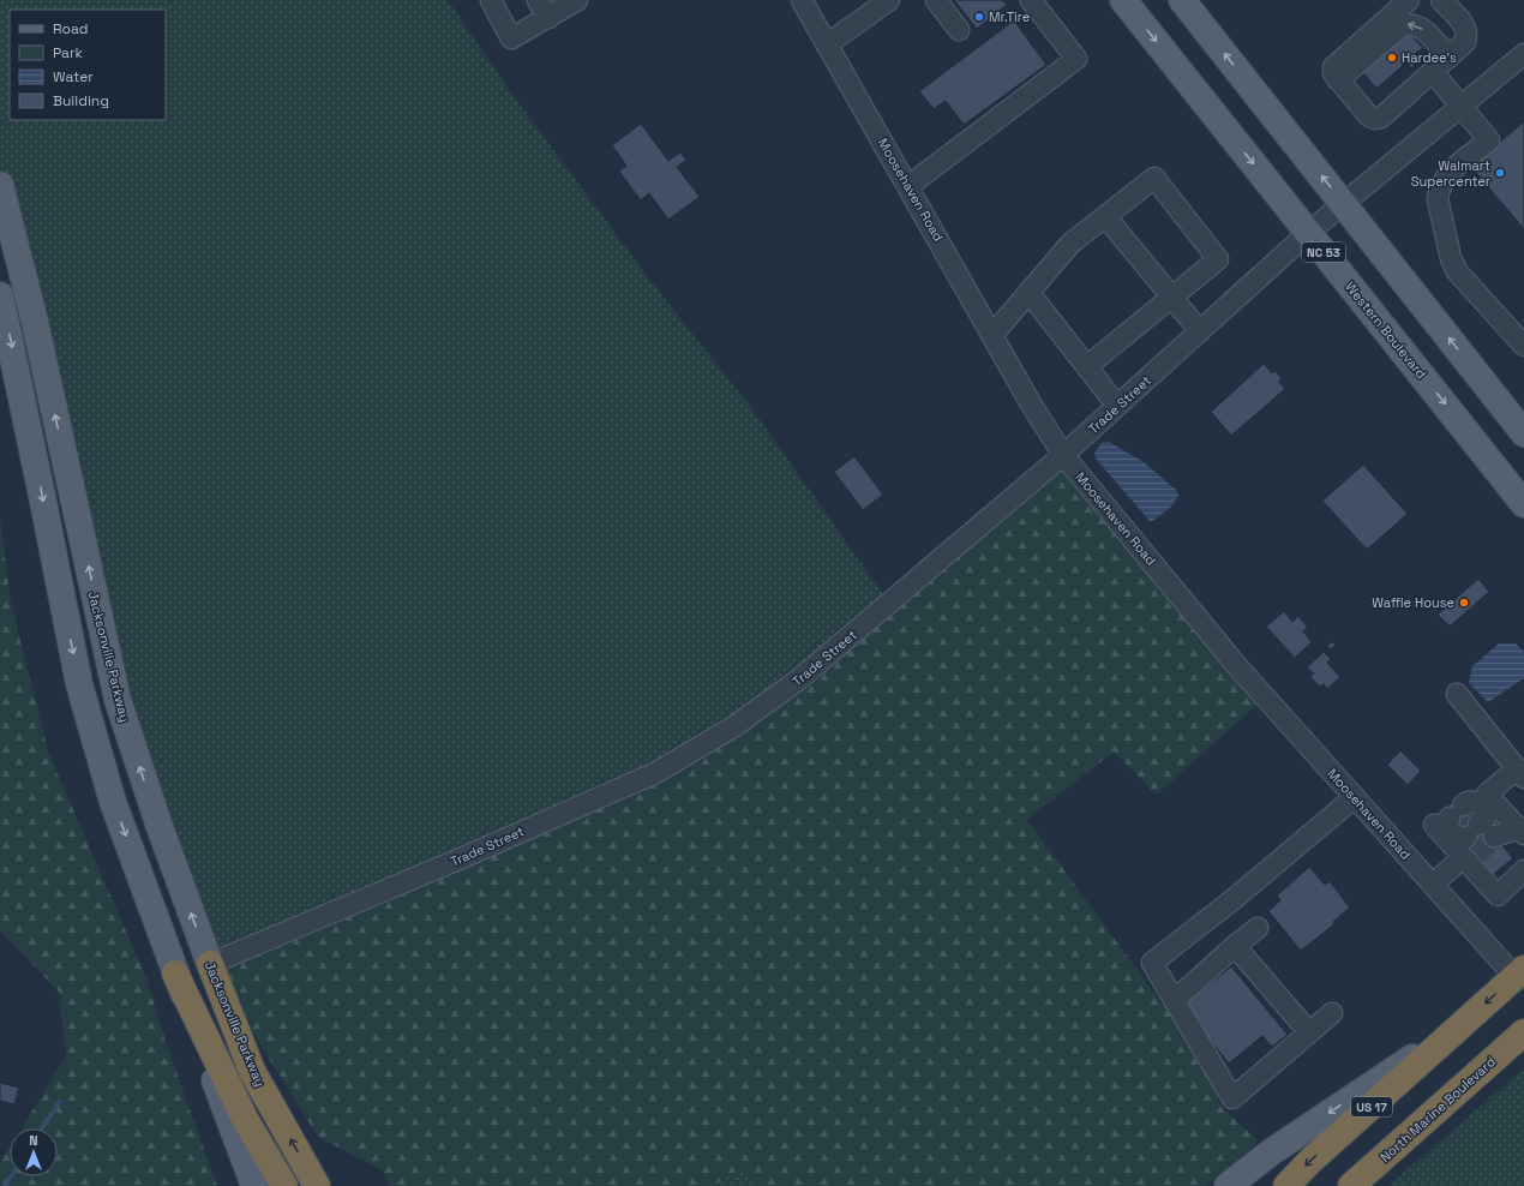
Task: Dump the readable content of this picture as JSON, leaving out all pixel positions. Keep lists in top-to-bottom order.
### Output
{
  "streets": {
    "highway": ["Jacksonville Parkway", "US 17", "North Marine Boulevard"],
    "main road": ["NC 53", "Western Boulevard"],
    "street": ["Moosehaven Road", "Trade Street"]
  },
  "crossings": [
    ["Moosehaven Road", "Trade Street"],
    ["Moosehaven Road", "US 17"],
    ["Western Boulevard", "Trade Street"],
    ["Trade Street", "Jacksonville Parkway"]
  ],
  "places": [
    "Mr.Tire",
    "Hardee's",
    "Walmart Supercenter",
    "Waffle House"
  ],
  "legend": [
    "Road",
    "Park",
    "Water",
    "Building"
  ],
  "north": "top"
}
